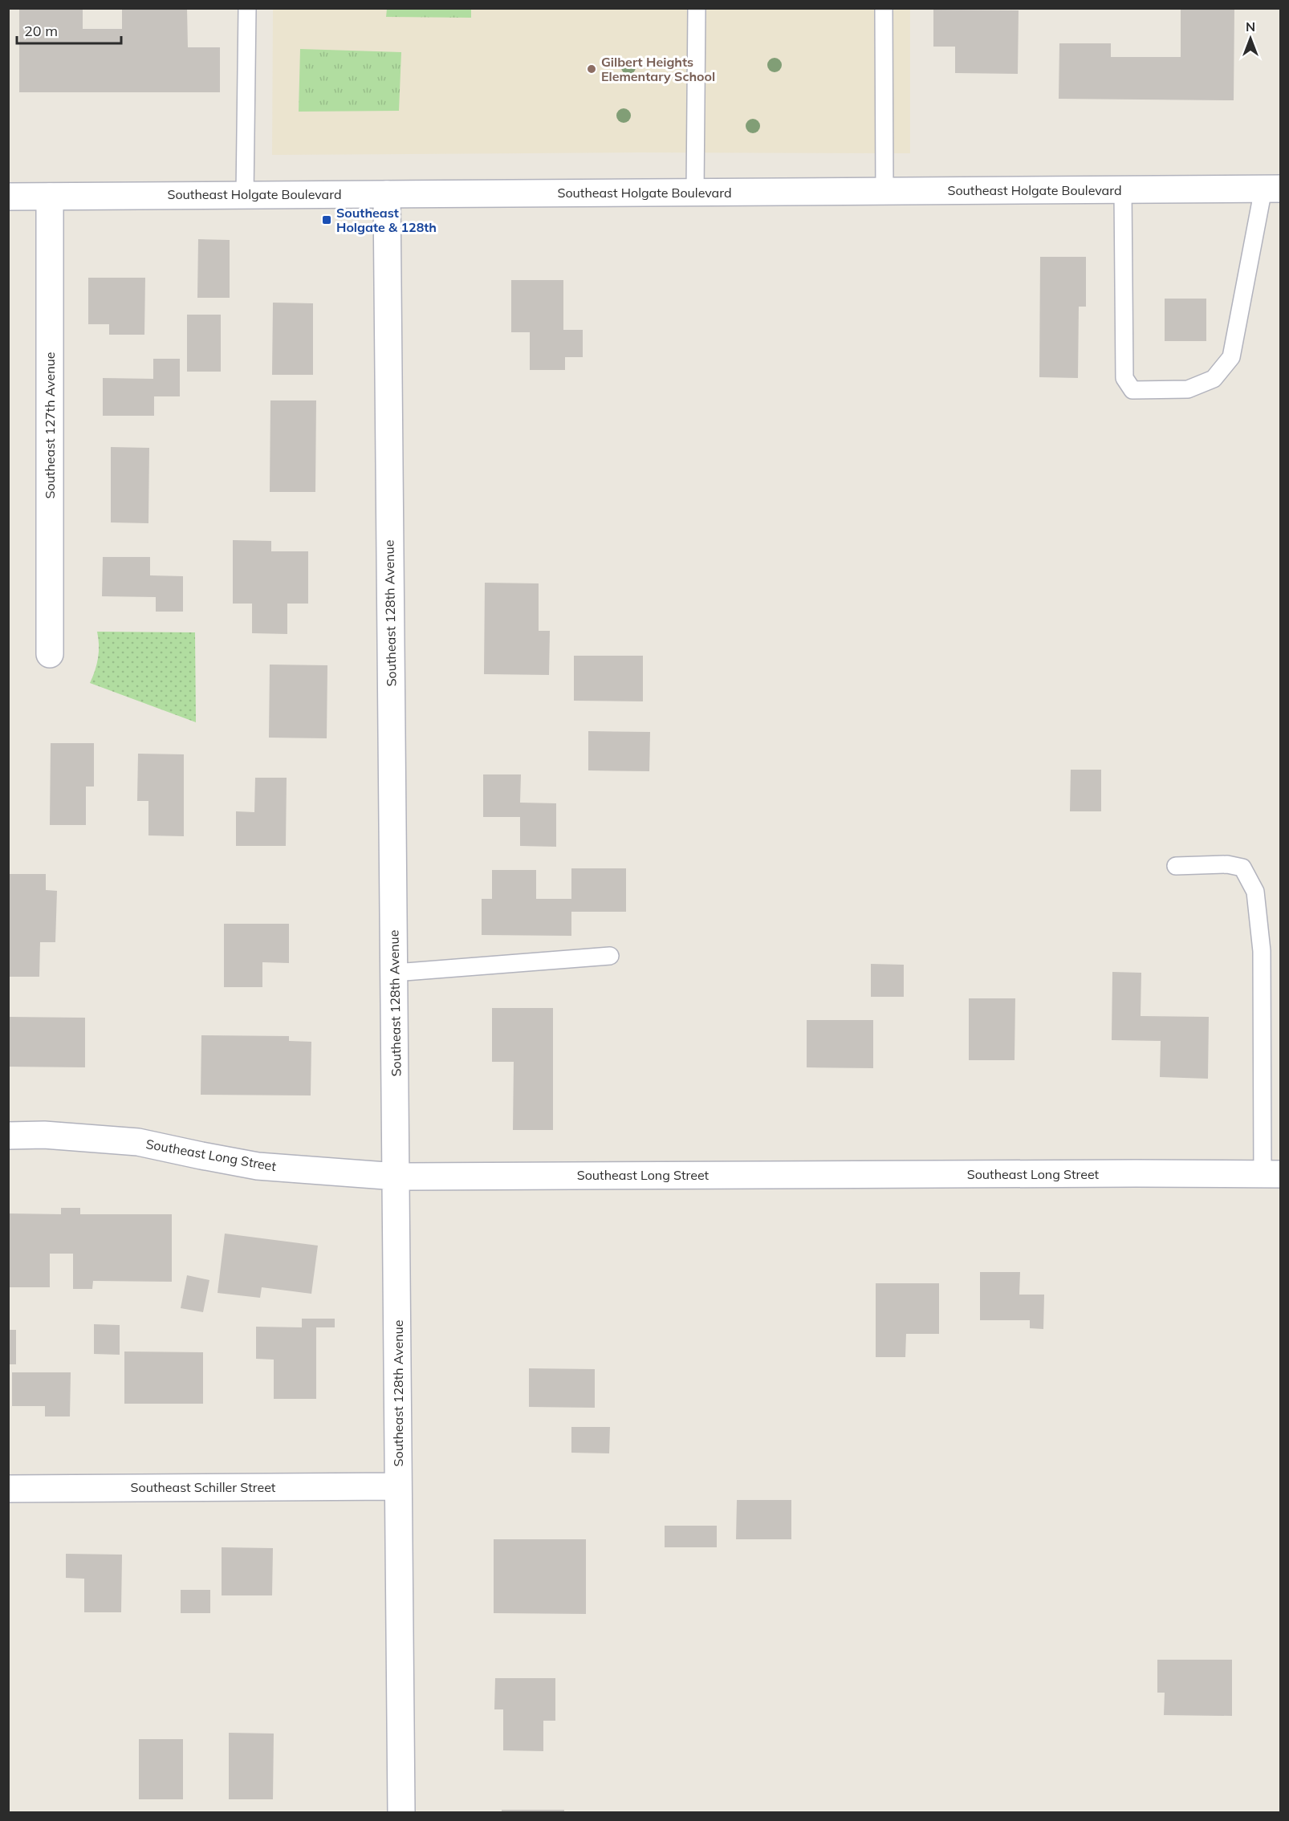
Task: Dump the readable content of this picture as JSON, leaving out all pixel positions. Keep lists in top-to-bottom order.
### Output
{
  "streets": {
    "street": [
      "Southeast Holgate Boulevard",
      "Southeast 127th Avenue",
      "Southeast 128th Avenue",
      "Southeast Long Street",
      "Southeast Schiller Street"
    ]
  },
  "crossings": [
    ["Southeast Holgate Boulevard", "Southeast 127th Avenue"],
    ["Southeast Holgate Boulevard", "Southeast 128th Avenue"],
    ["Southeast 128th Avenue", "Southeast Long Street"],
    ["Southeast 128th Avenue", "Southeast Schiller Street"]
  ],
  "places": {
    "other": ["Gilbert Heights Elementary School"],
    "transit": ["Southeast Holgate & 128th"]
  },
  "scale_bar": "20 m",
  "north": "top"
}
